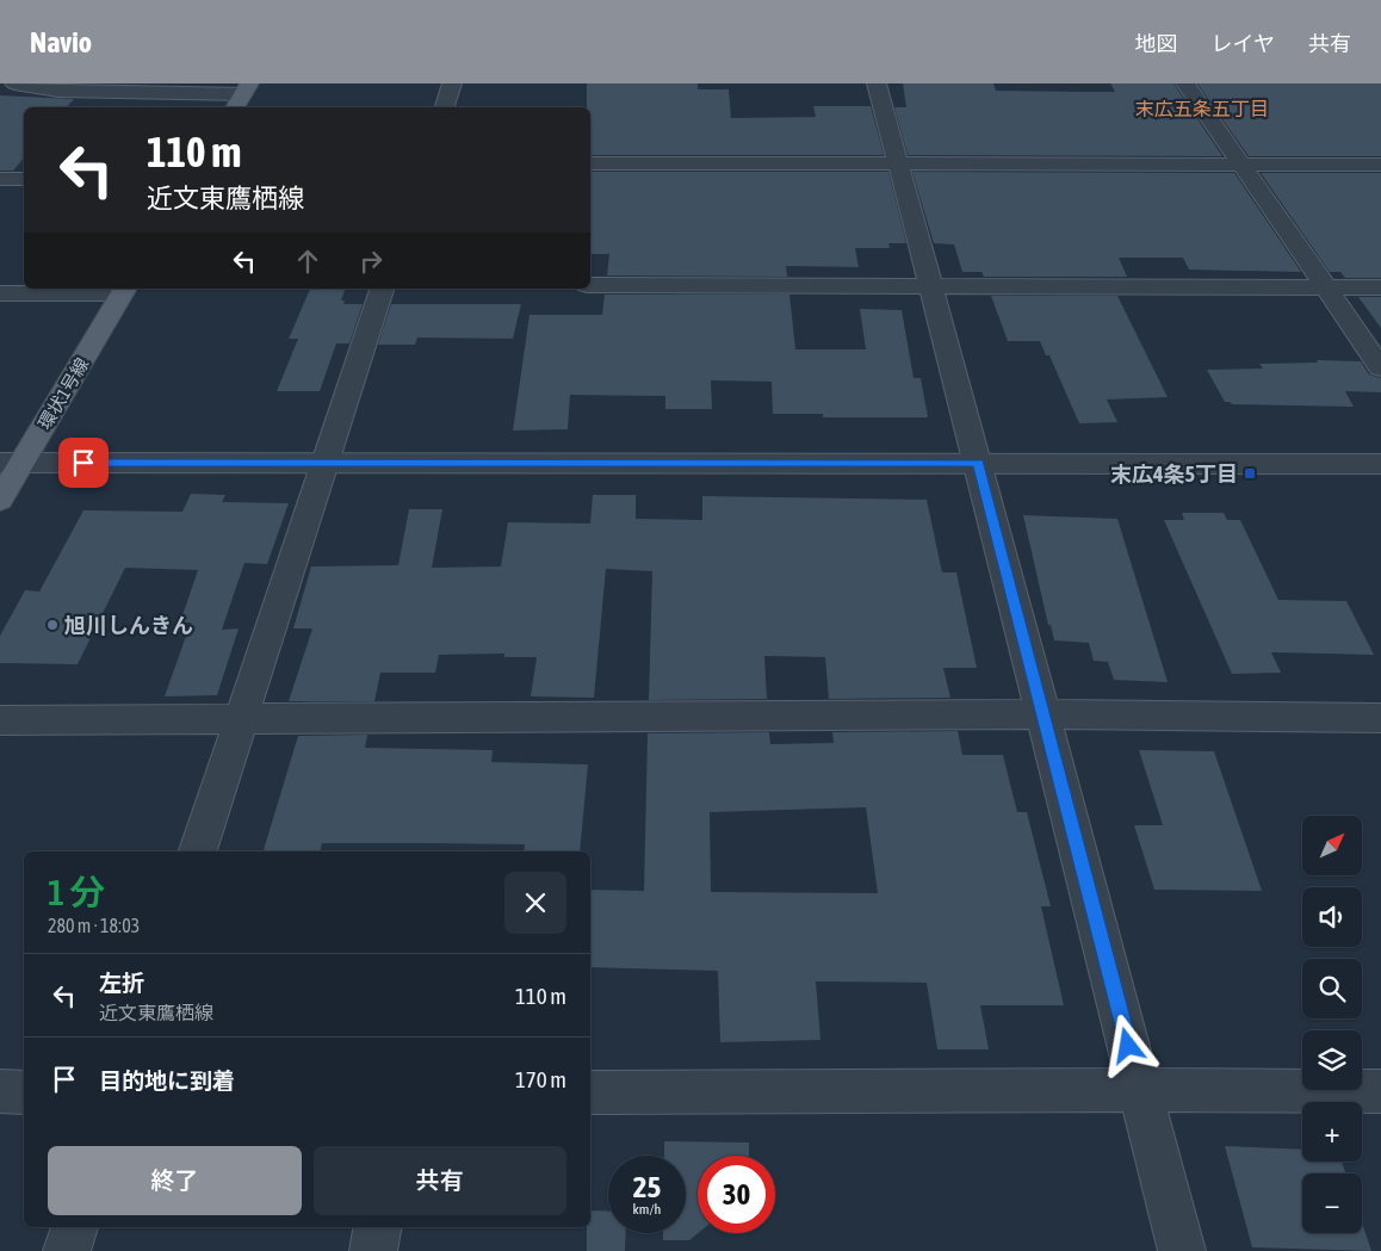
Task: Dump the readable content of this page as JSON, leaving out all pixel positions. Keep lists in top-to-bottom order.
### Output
{
  "streets": {
    "main road": ["環状1号線"]
  },
  "districts": ["末広五条五丁目"],
  "places": {
    "transit": ["末広4条5丁目"],
    "other": ["旭川しんきん"]
  },
  "north": "top right",
  "page": {
    "header": "Navio",
    "nav": ["地図", "レイヤ", "共有"],
    "turn": ["110 m", "近文東鷹栖線"],
    "map_buttons": ["+", "−"],
    "heading": ["1 分", "280 m · 18:03"],
    "list": [
      {
        "name": "左折",
        "note": "近文東鷹栖線",
        "value": "110 m"
      },
      {
        "name": "目的地に到着",
        "value": "170 m"
      }
    ],
    "buttons": ["終了", "共有"],
    "speed": "25 km/h",
    "limit": "30"
  }
}
